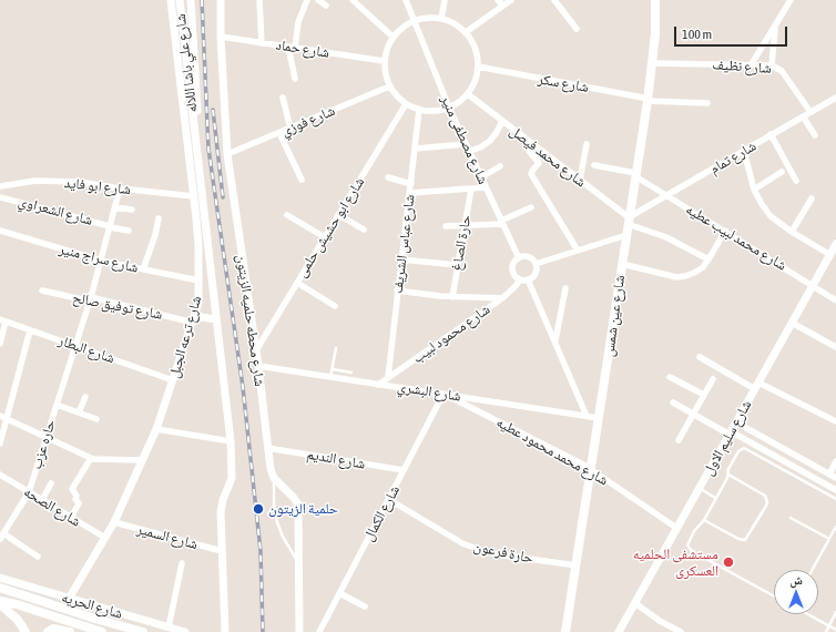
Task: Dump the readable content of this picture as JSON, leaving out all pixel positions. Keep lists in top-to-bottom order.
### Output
{
  "streets": {
    "main road": ["شارع عين شمس"],
    "street": [
      "شارع حماد",
      "شارع علي باشا اللاله",
      "شارع نظيف",
      "شارع سكر",
      "شارع فوزي",
      "شارع مصطفى منير",
      "شارع محمد فيصل",
      "شارع تمام",
      "شارع ابو فايد",
      "شارع الشعراوي",
      "شارع ابو حشيش حلمى",
      "شارع محمد لبيب عطيه",
      "حارة الصاغ",
      "شارع عباس الشريف",
      "شارع سراج منير",
      "شارع توفيق صالح",
      "شارع محطه حلميه الزيتون",
      "شارع محمود لبيب",
      "شارع ترعه الجبل",
      "شارع البطار",
      "شارع البشري",
      "شارع سليم الاول",
      "حاره عزب",
      "شارع محمد محمود عطيه",
      "شارع النديم",
      "شارع الصحه",
      "شارع الكمال",
      "شارع السمير",
      "حارة فرعون",
      "شارع الحريه"
    ]
  },
  "crossings": [
    ["شارع حماد", "شارع محطه حلميه الزيتون"],
    ["شارع نظيف", "شارع تمام"],
    ["شارع نظيف", "شارع عين شمس"],
    ["شارع سكر", "شارع عين شمس"],
    ["شارع فوزي", "شارع محطه حلميه الزيتون"],
    ["شارع مصطفى منير", "شارع محمود لبيب"],
    ["شارع محمد فيصل", "شارع تمام"],
    ["شارع محمد فيصل", "شارع عين شمس"],
    ["شارع تمام", "شارع محمد لبيب عطيه"],
    ["شارع تمام", "شارع عين شمس"],
    ["شارع ابو فايد", "شارع ترعه الجبل"],
    ["شارع ابو فايد", "حاره عزب"],
    ["شارع الشعراوي", "حاره عزب"],
    ["شارع ابو حشيش حلمى", "شارع محطه حلميه الزيتون"],
    ["شارع محمد لبيب عطيه", "شارع عين شمس"],
    ["شارع محمد لبيب عطيه", "شارع سليم الاول"],
    ["شارع عباس الشريف", "شارع محمود لبيب"],
    ["شارع سراج منير", "شارع ترعه الجبل"],
    ["شارع سراج منير", "حاره عزب"],
    ["شارع توفيق صالح", "شارع ترعه الجبل"],
    ["شارع توفيق صالح", "حاره عزب"],
    ["شارع عين شمس", "شارع البشري"],
    ["شارع عين شمس", "شارع محمد محمود عطيه"],
    ["شارع عين شمس", "حارة فرعون"],
    ["شارع محطه حلميه الزيتون", "شارع البشري"],
    ["شارع محطه حلميه الزيتون", "شارع النديم"],
    ["شارع محمود لبيب", "شارع البشري"],
    ["شارع ترعه الجبل", "شارع البطار"],
    ["شارع ترعه الجبل", "شارع الصحه"],
    ["شارع ترعه الجبل", "شارع السمير"],
    ["شارع ترعه الجبل", "شارع الحريه"],
    ["شارع البطار", "حاره عزب"],
    ["شارع البشري", "شارع محمد محمود عطيه"],
    ["شارع البشري", "شارع الكمال"],
    ["شارع سليم الاول", "شارع محمد محمود عطيه"],
    ["حاره عزب", "شارع الصحه"],
    ["شارع محمد محمود عطيه", "شارع الكمال"],
    ["شارع النديم", "شارع الكمال"],
    ["شارع الكمال", "حارة فرعون"]
  ],
  "places": ["حلمية الزيتون", "مستشفى الحلميه العسكرى"],
  "scale_bar": "100 m",
  "north": "top"
}
